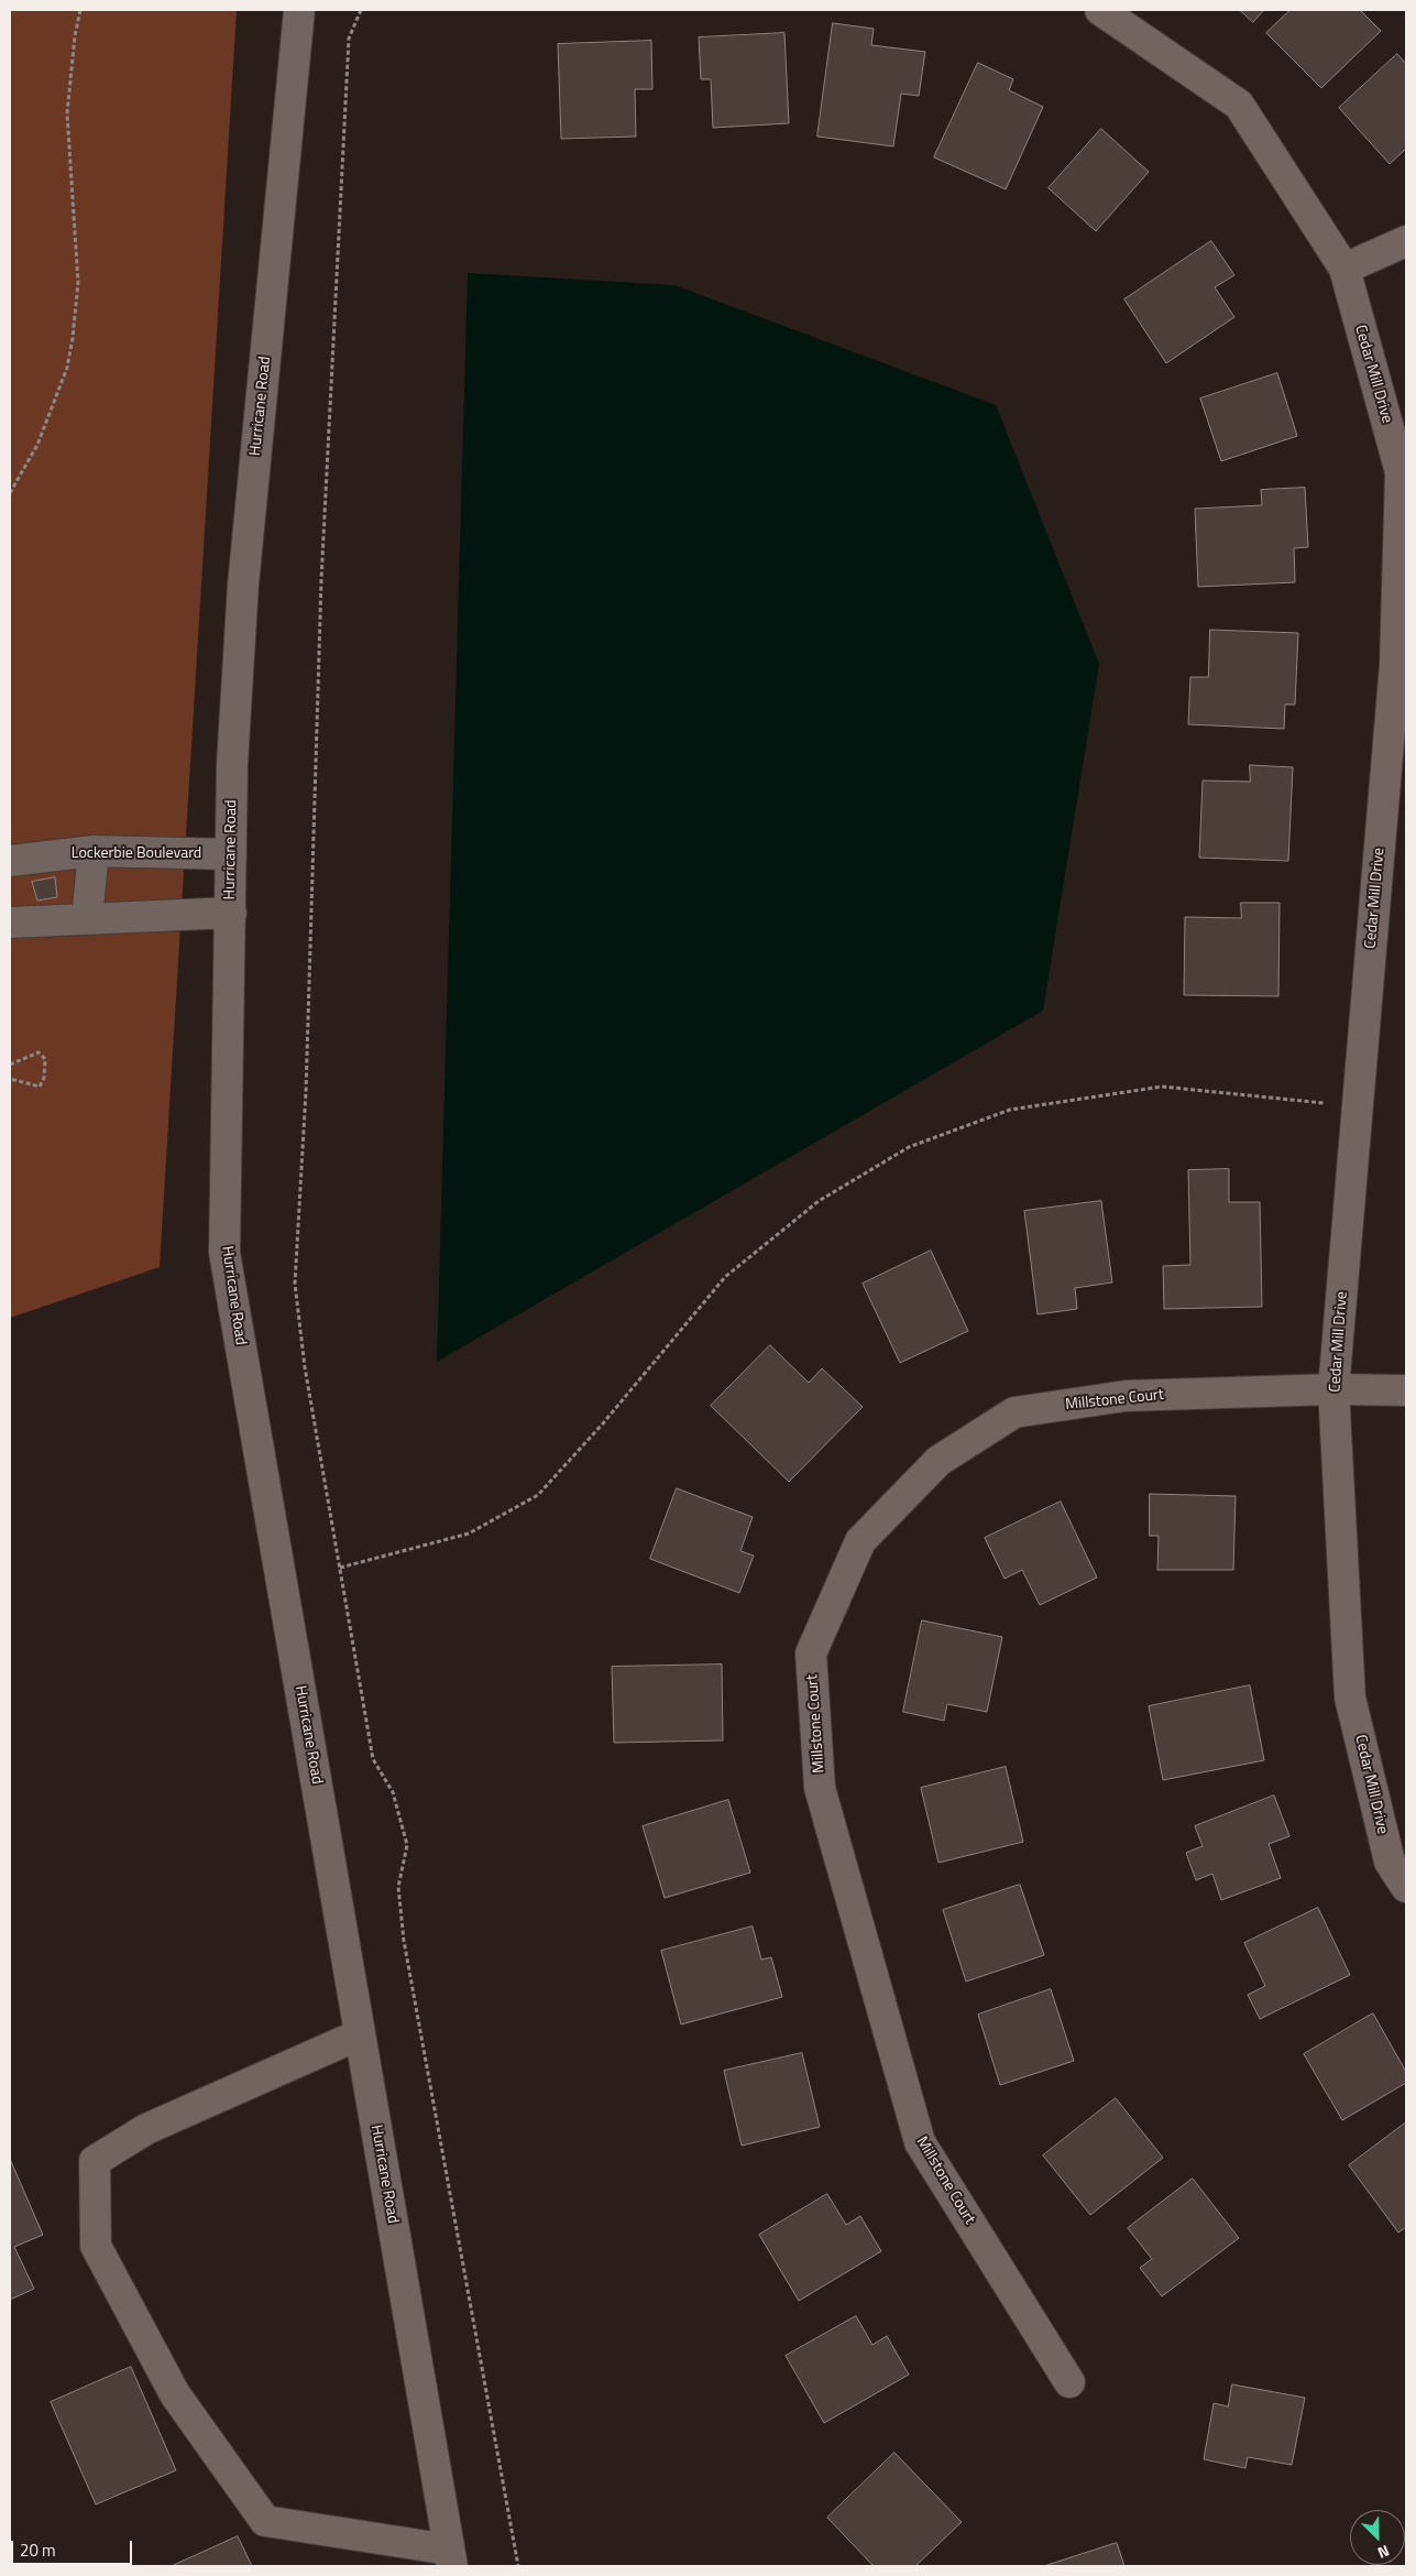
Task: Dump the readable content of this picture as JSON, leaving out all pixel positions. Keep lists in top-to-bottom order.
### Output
{
  "streets": {
    "street": [
      "Cedar Mill Drive",
      "Hurricane Road",
      "Lockerbie Boulevard",
      "Millstone Court"
    ]
  },
  "crossings": [
    ["Cedar Mill Drive", "Millstone Court"],
    ["Hurricane Road", "Lockerbie Boulevard"]
  ],
  "scale_bar": "20 m",
  "north": "bottom right"
}
